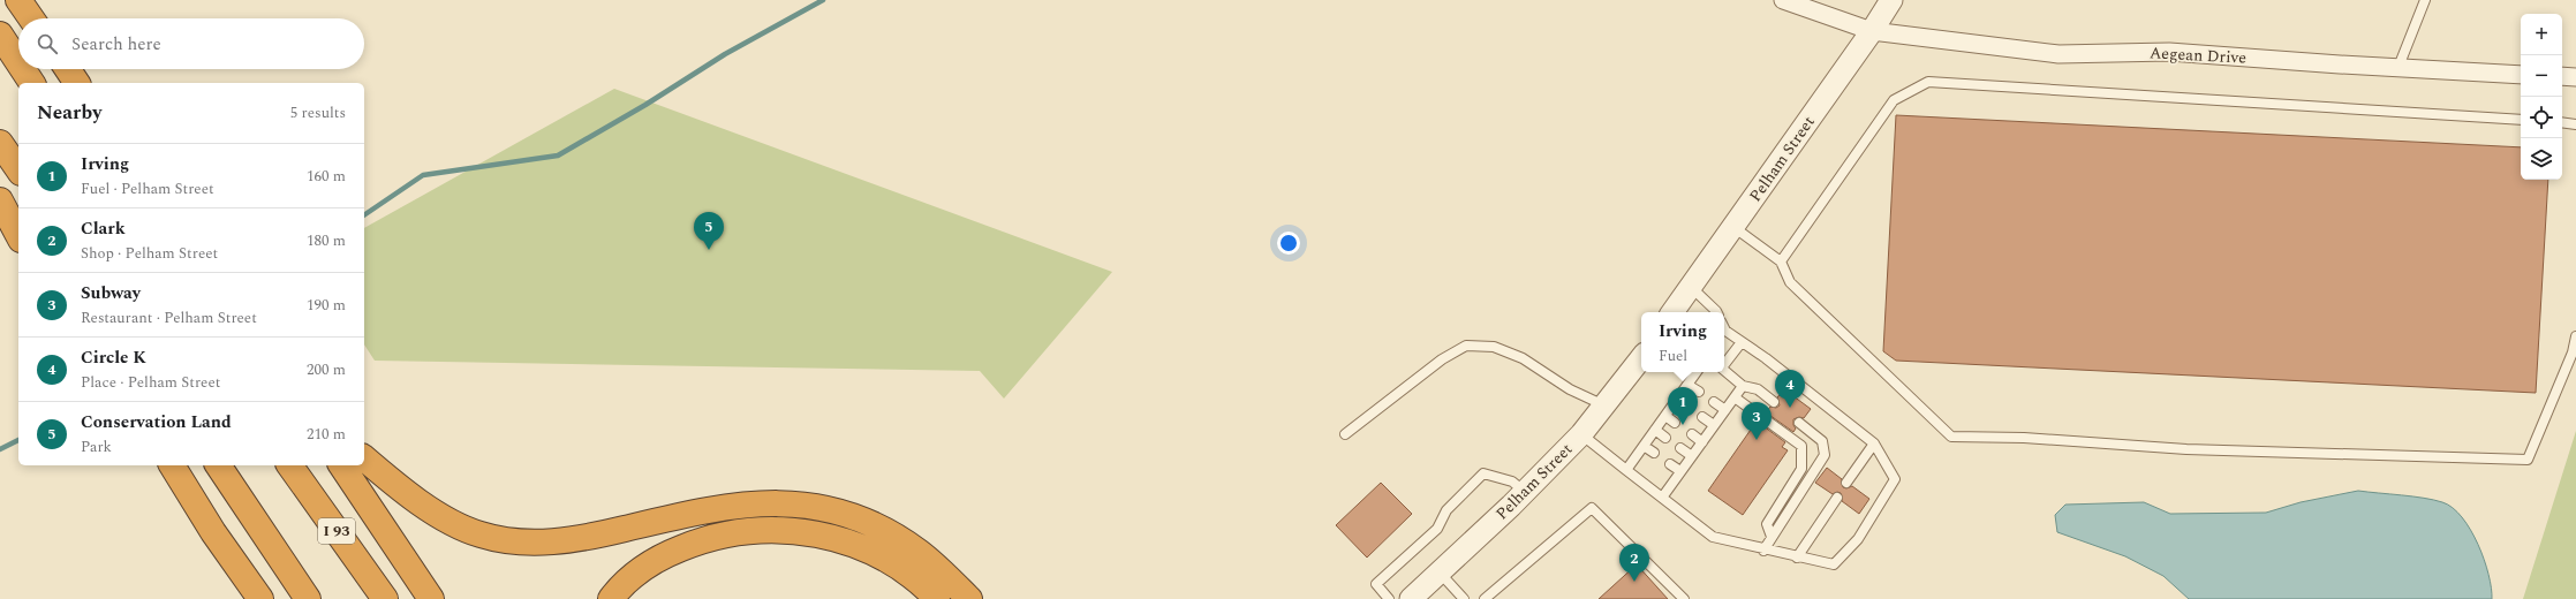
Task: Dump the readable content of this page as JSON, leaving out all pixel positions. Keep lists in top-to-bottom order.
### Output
{
  "streets": {
    "highway": ["I 93"],
    "street": ["Aegean Drive", "Pelham Street"]
  },
  "crossings": [
    ["Aegean Drive", "Pelham Street"]
  ],
  "page": {
    "map_buttons": ["+", "−"],
    "search": "Search here",
    "heading": ["Nearby", "5 results"],
    "list": [
      {
        "mark": "1",
        "name": "Irving",
        "note": "Fuel · Pelham Street",
        "value": "160 m"
      },
      {
        "mark": "2",
        "name": "Clark",
        "note": "Shop · Pelham Street",
        "value": "180 m"
      },
      {
        "mark": "3",
        "name": "Subway",
        "note": "Restaurant · Pelham Street",
        "value": "190 m"
      },
      {
        "mark": "4",
        "name": "Circle K",
        "note": "Place · Pelham Street",
        "value": "200 m"
      },
      {
        "mark": "5",
        "name": "Conservation Land",
        "note": "Park",
        "value": "210 m"
      }
    ],
    "pins": [
      "5",
      "4",
      "1",
      "3",
      "2"
    ],
    "popup": ["Irving", "Fuel"]
  }
}
